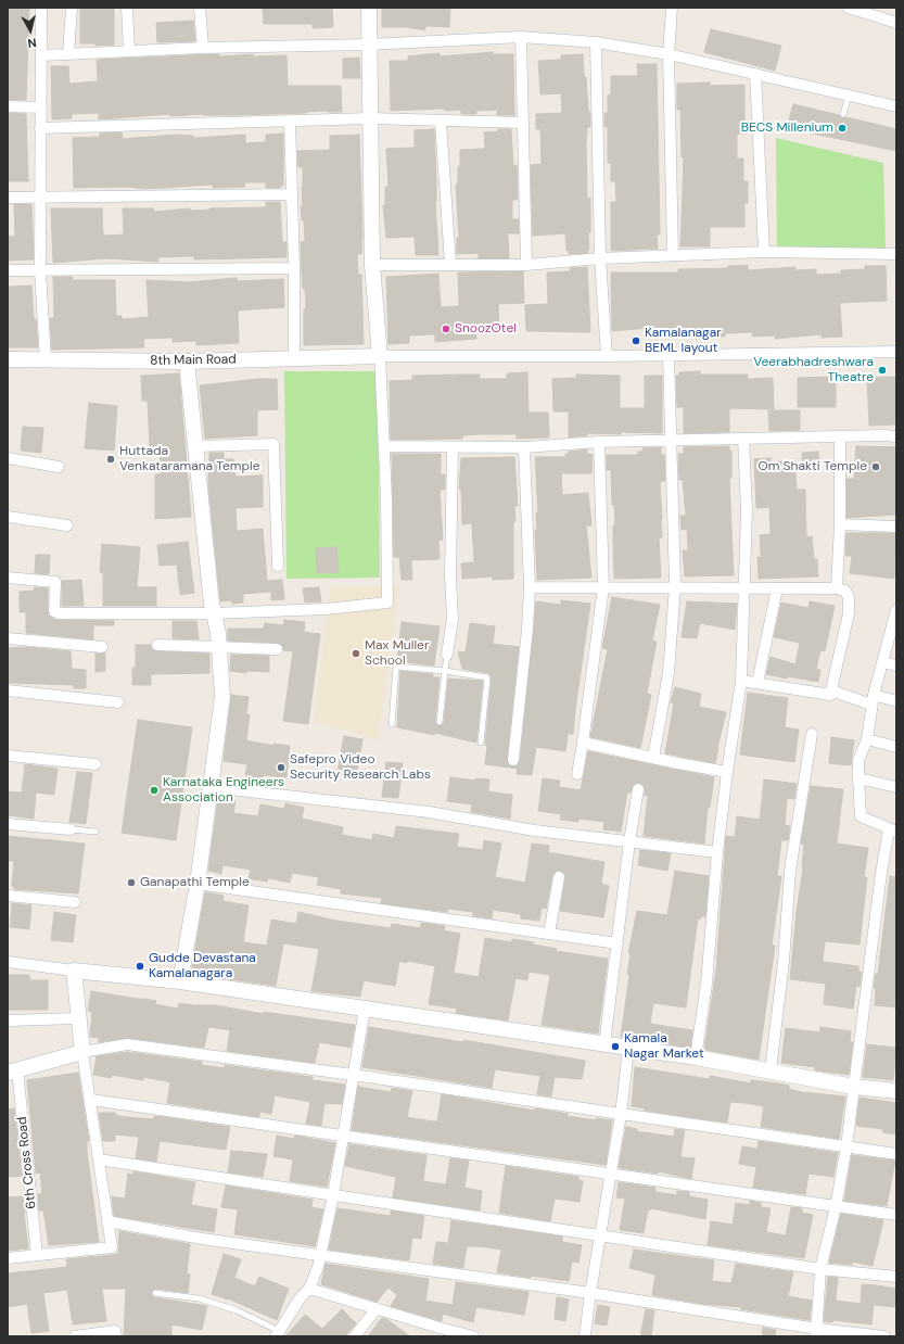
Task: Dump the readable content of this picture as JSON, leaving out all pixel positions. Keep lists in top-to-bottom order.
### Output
{
  "streets": {
    "street": ["8th Main Road", "6th Cross Road"]
  },
  "places": [
    "BECS Millenium",
    "SnoozOtel",
    "Kamalanagar BEML layout",
    "Veerabhadreshwara Theatre",
    "Huttada Venkataramana Temple",
    "Om Shakti Temple",
    "Max Muller School",
    "Safepro Video Security Research Labs",
    "Karnataka Engineers Association",
    "Ganapathi Temple",
    "Gudde Devastana Kamalanagara",
    "Kamala Nagar Market"
  ],
  "north": "bottom"
}
